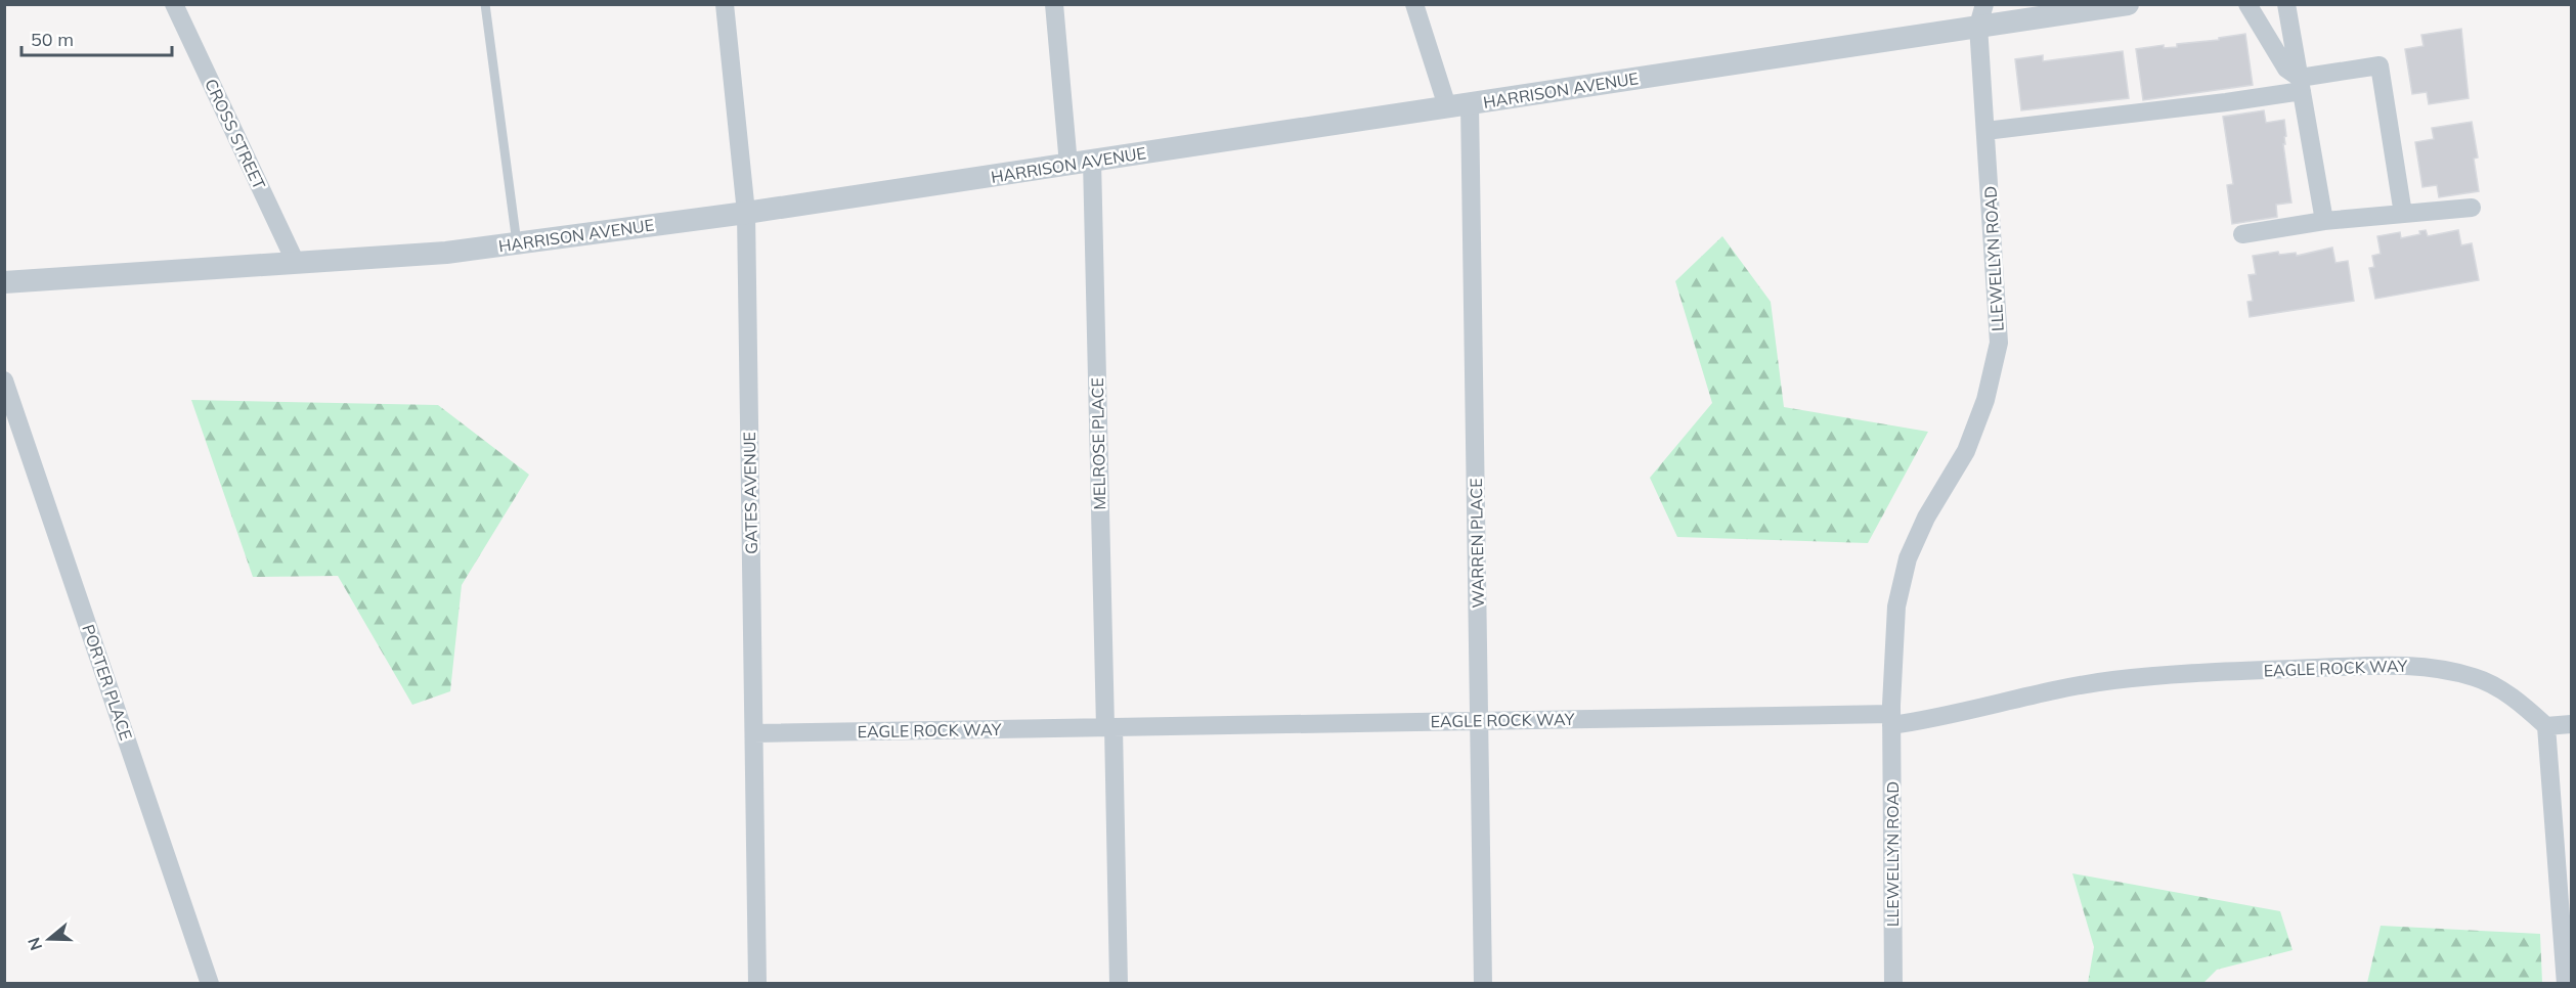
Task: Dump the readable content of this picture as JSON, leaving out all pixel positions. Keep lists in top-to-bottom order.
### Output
{
  "streets": {
    "street": [
      "HARRISON AVENUE",
      "CROSS STREET",
      "LLEWELLYN ROAD",
      "MELROSE PLACE",
      "GATES AVENUE",
      "WARREN PLACE",
      "EAGLE ROCK WAY",
      "PORTER PLACE"
    ]
  },
  "crossings": [
    ["HARRISON AVENUE", "CROSS STREET"],
    ["HARRISON AVENUE", "LLEWELLYN ROAD"],
    ["HARRISON AVENUE", "MELROSE PLACE"],
    ["HARRISON AVENUE", "GATES AVENUE"],
    ["HARRISON AVENUE", "WARREN PLACE"],
    ["LLEWELLYN ROAD", "EAGLE ROCK WAY"],
    ["MELROSE PLACE", "EAGLE ROCK WAY"],
    ["GATES AVENUE", "EAGLE ROCK WAY"],
    ["WARREN PLACE", "EAGLE ROCK WAY"]
  ],
  "scale_bar": "50 m",
  "north": "left"
}
